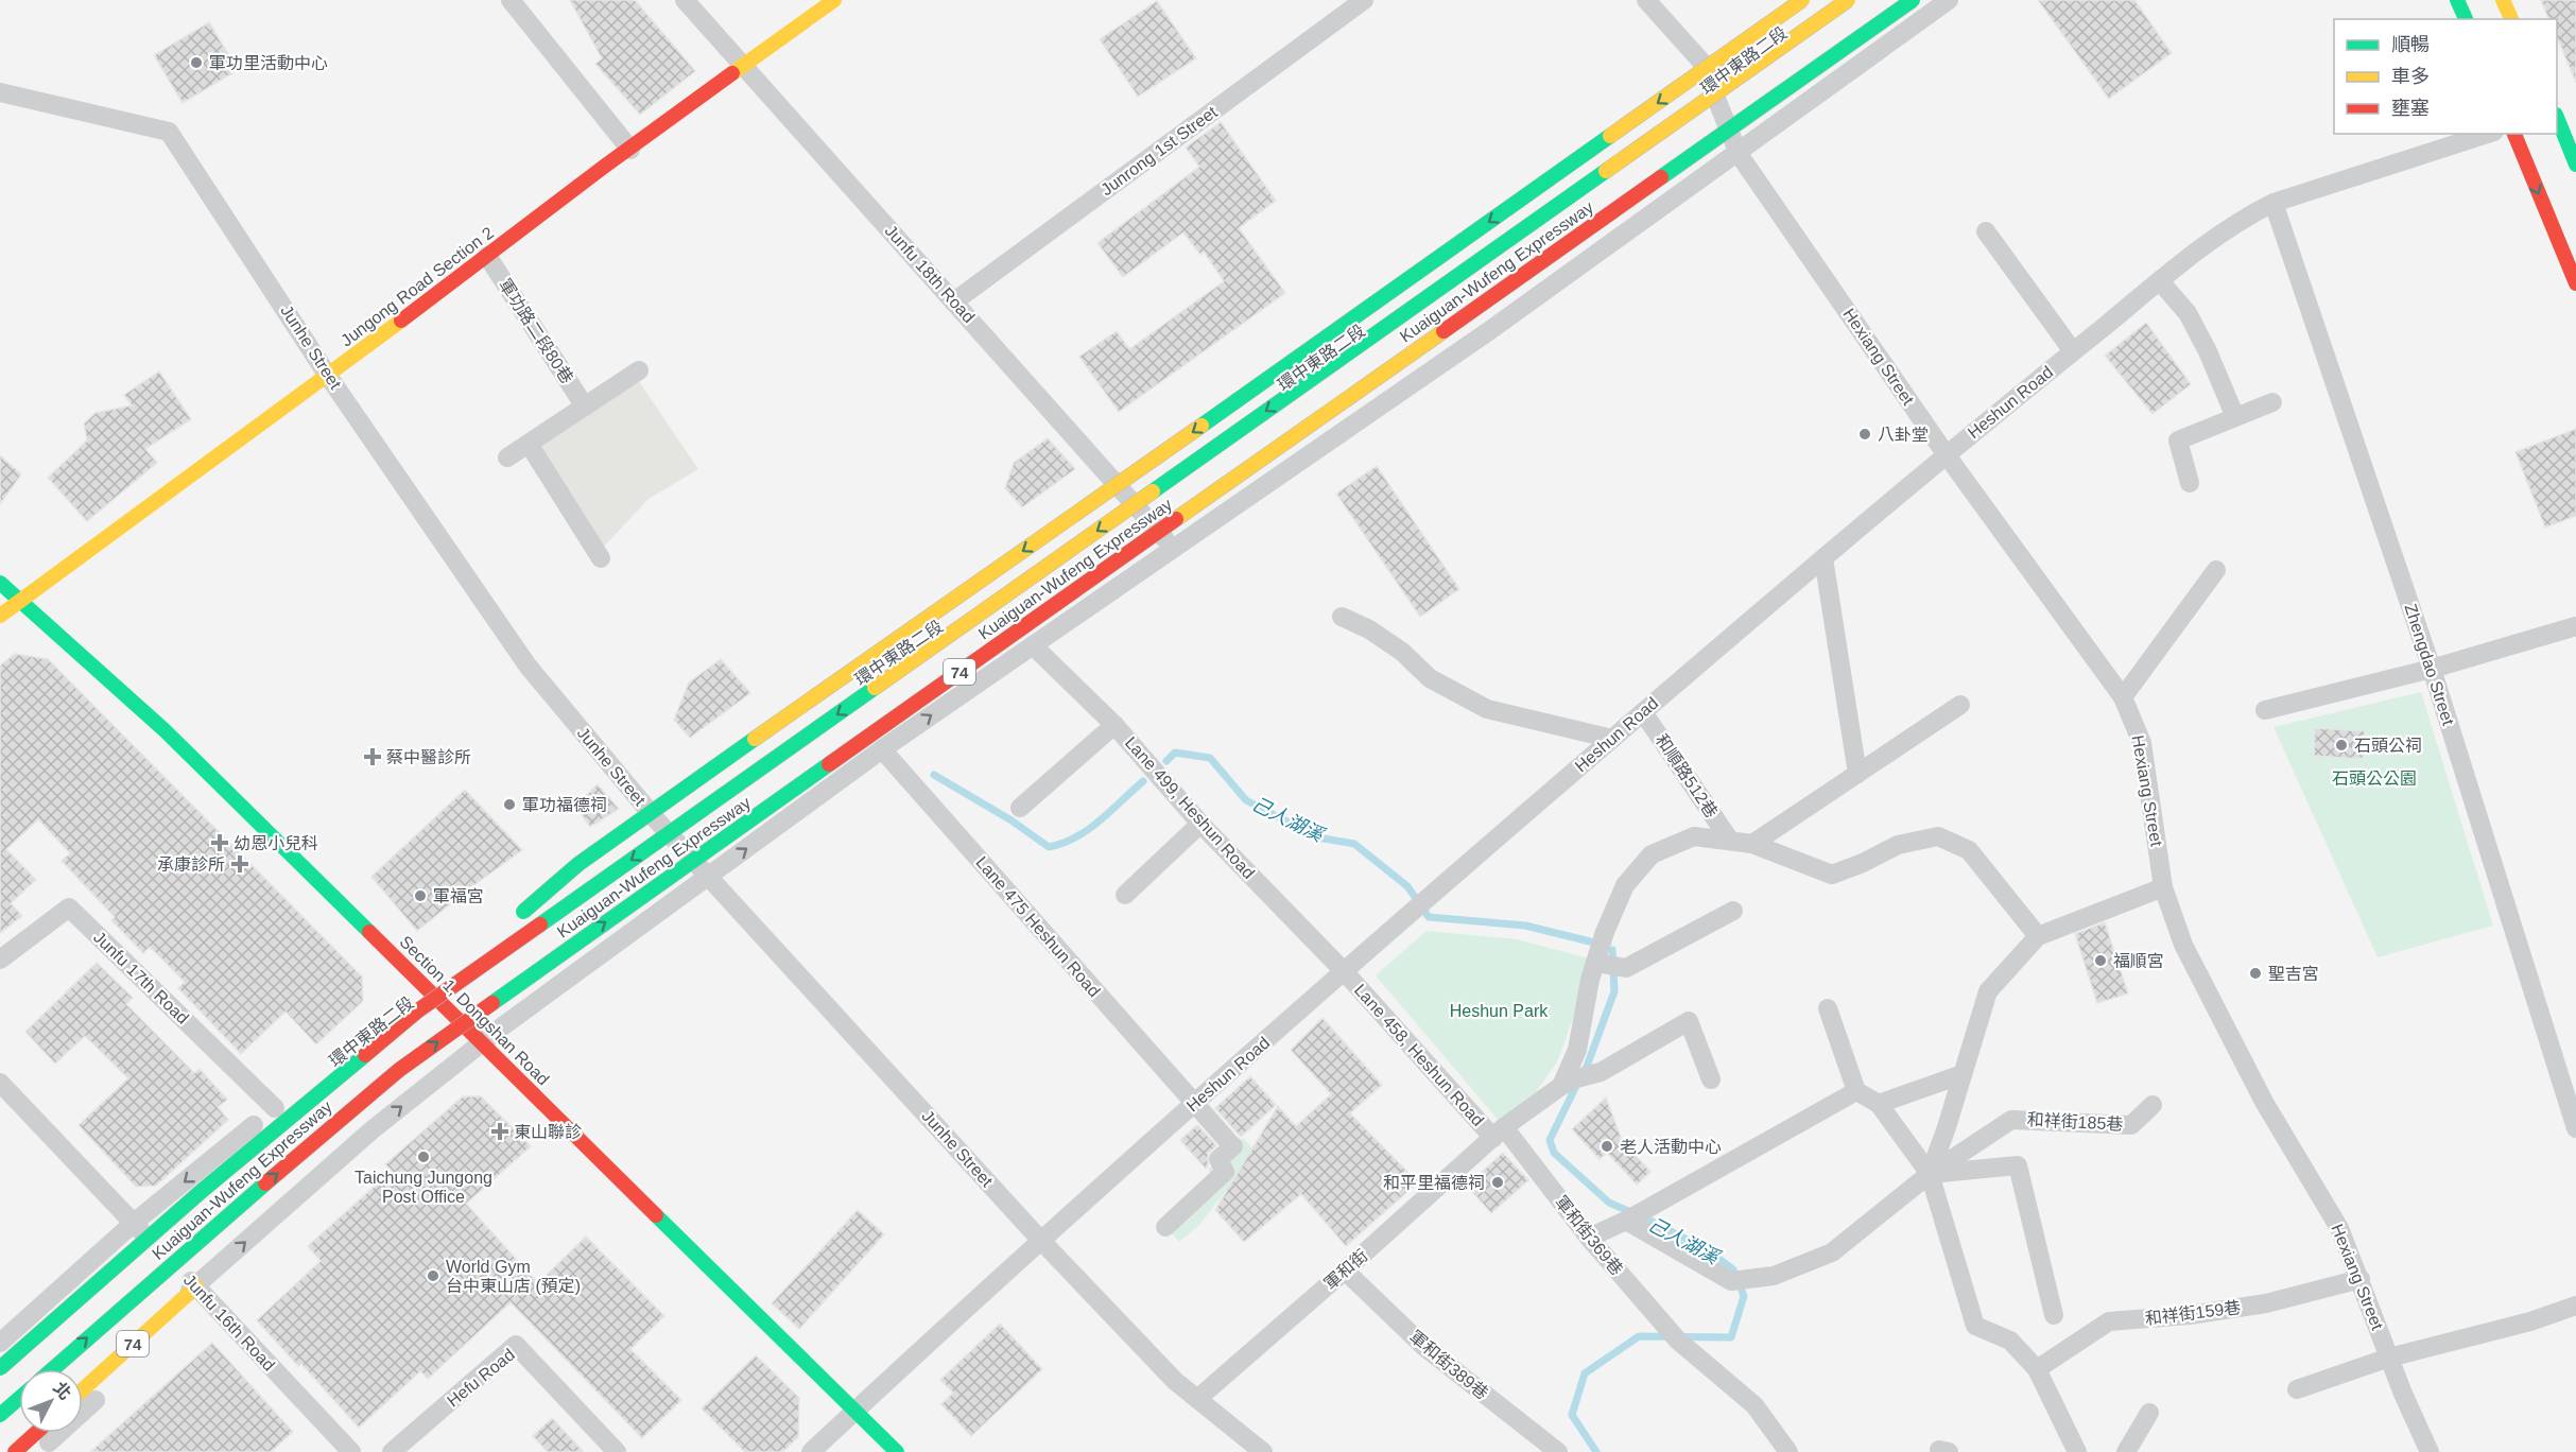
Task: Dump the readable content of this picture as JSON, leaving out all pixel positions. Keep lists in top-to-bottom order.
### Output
{
  "streets": {
    "main road": [
      "Kuaiguan-Wufeng Expressway",
      "Jungong Road Section 2",
      "74",
      "Section 1, Dongshan Road"
    ],
    "street": [
      "環中東路二段",
      "Junrong 1st Street",
      "Junfu 18th Road",
      "軍功路二段80巷",
      "Junhe Street",
      "Hexiang Street",
      "Heshun Road",
      "Zhengdao Street",
      "和順路512巷",
      "Lane 499, Heshun Road",
      "Lane 475 Heshun Road",
      "Junfu 17th Road",
      "Lane 458, Heshun Road",
      "和祥街185巷",
      "軍和街369巷",
      "軍和街",
      "和祥街159巷",
      "Junfu 16th Road",
      "軍和街389巷",
      "Hefu Road"
    ]
  },
  "crossings": [
    ["環中東路二段", "Junfu 18th Road"],
    ["環中東路二段", "Junhe Street"],
    ["環中東路二段", "Hexiang Street"],
    ["環中東路二段", "Junfu 17th Road"],
    ["環中東路二段", "Section 1, Dongshan Road"],
    ["環中東路二段", "Junfu 16th Road"],
    ["Junrong 1st Street", "Junfu 18th Road"],
    ["Kuaiguan-Wufeng Expressway", "74"],
    ["Junfu 18th Road", "Jungong Road Section 2"],
    ["Jungong Road Section 2", "軍功路二段80巷"],
    ["Jungong Road Section 2", "Junhe Street"],
    ["Jungong Road Section 2", "Section 1, Dongshan Road"],
    ["Junhe Street", "Heshun Road"],
    ["Junhe Street", "軍和街"],
    ["Hexiang Street", "Heshun Road"],
    ["Hexiang Street", "和祥街159巷"],
    ["Heshun Road", "Zhengdao Street"],
    ["Heshun Road", "和順路512巷"],
    ["Heshun Road", "Lane 499, Heshun Road"],
    ["Heshun Road", "Lane 475 Heshun Road"],
    ["Heshun Road", "Section 1, Dongshan Road"],
    ["Heshun Road", "Lane 458, Heshun Road"],
    ["74", "Junfu 16th Road"],
    ["Lane 499, Heshun Road", "Lane 458, Heshun Road"],
    ["Lane 458, Heshun Road", "軍和街369巷"],
    ["Lane 458, Heshun Road", "軍和街"],
    ["軍和街369巷", "軍和街"],
    ["軍和街", "軍和街389巷"]
  ],
  "water": ["己人湖溪"],
  "parks": ["石頭公公園", "Heshun Park"],
  "places": {
    "other": [
      "軍功里活動中心",
      "八卦堂",
      "石頭公祠",
      "軍功福德祠",
      "軍福宮",
      "福順宮",
      "聖吉宮",
      "老人活動中心",
      "Taichung Jungong Post Office",
      "和平里福德祠",
      "World Gym 台中東山店 (預定)"
    ],
    "health": [
      "蔡中醫診所",
      "幼恩小兒科",
      "承康診所",
      "東山聯診"
    ]
  },
  "legend": ["順暢", "車多", "壅塞"],
  "north": "top right"
}
